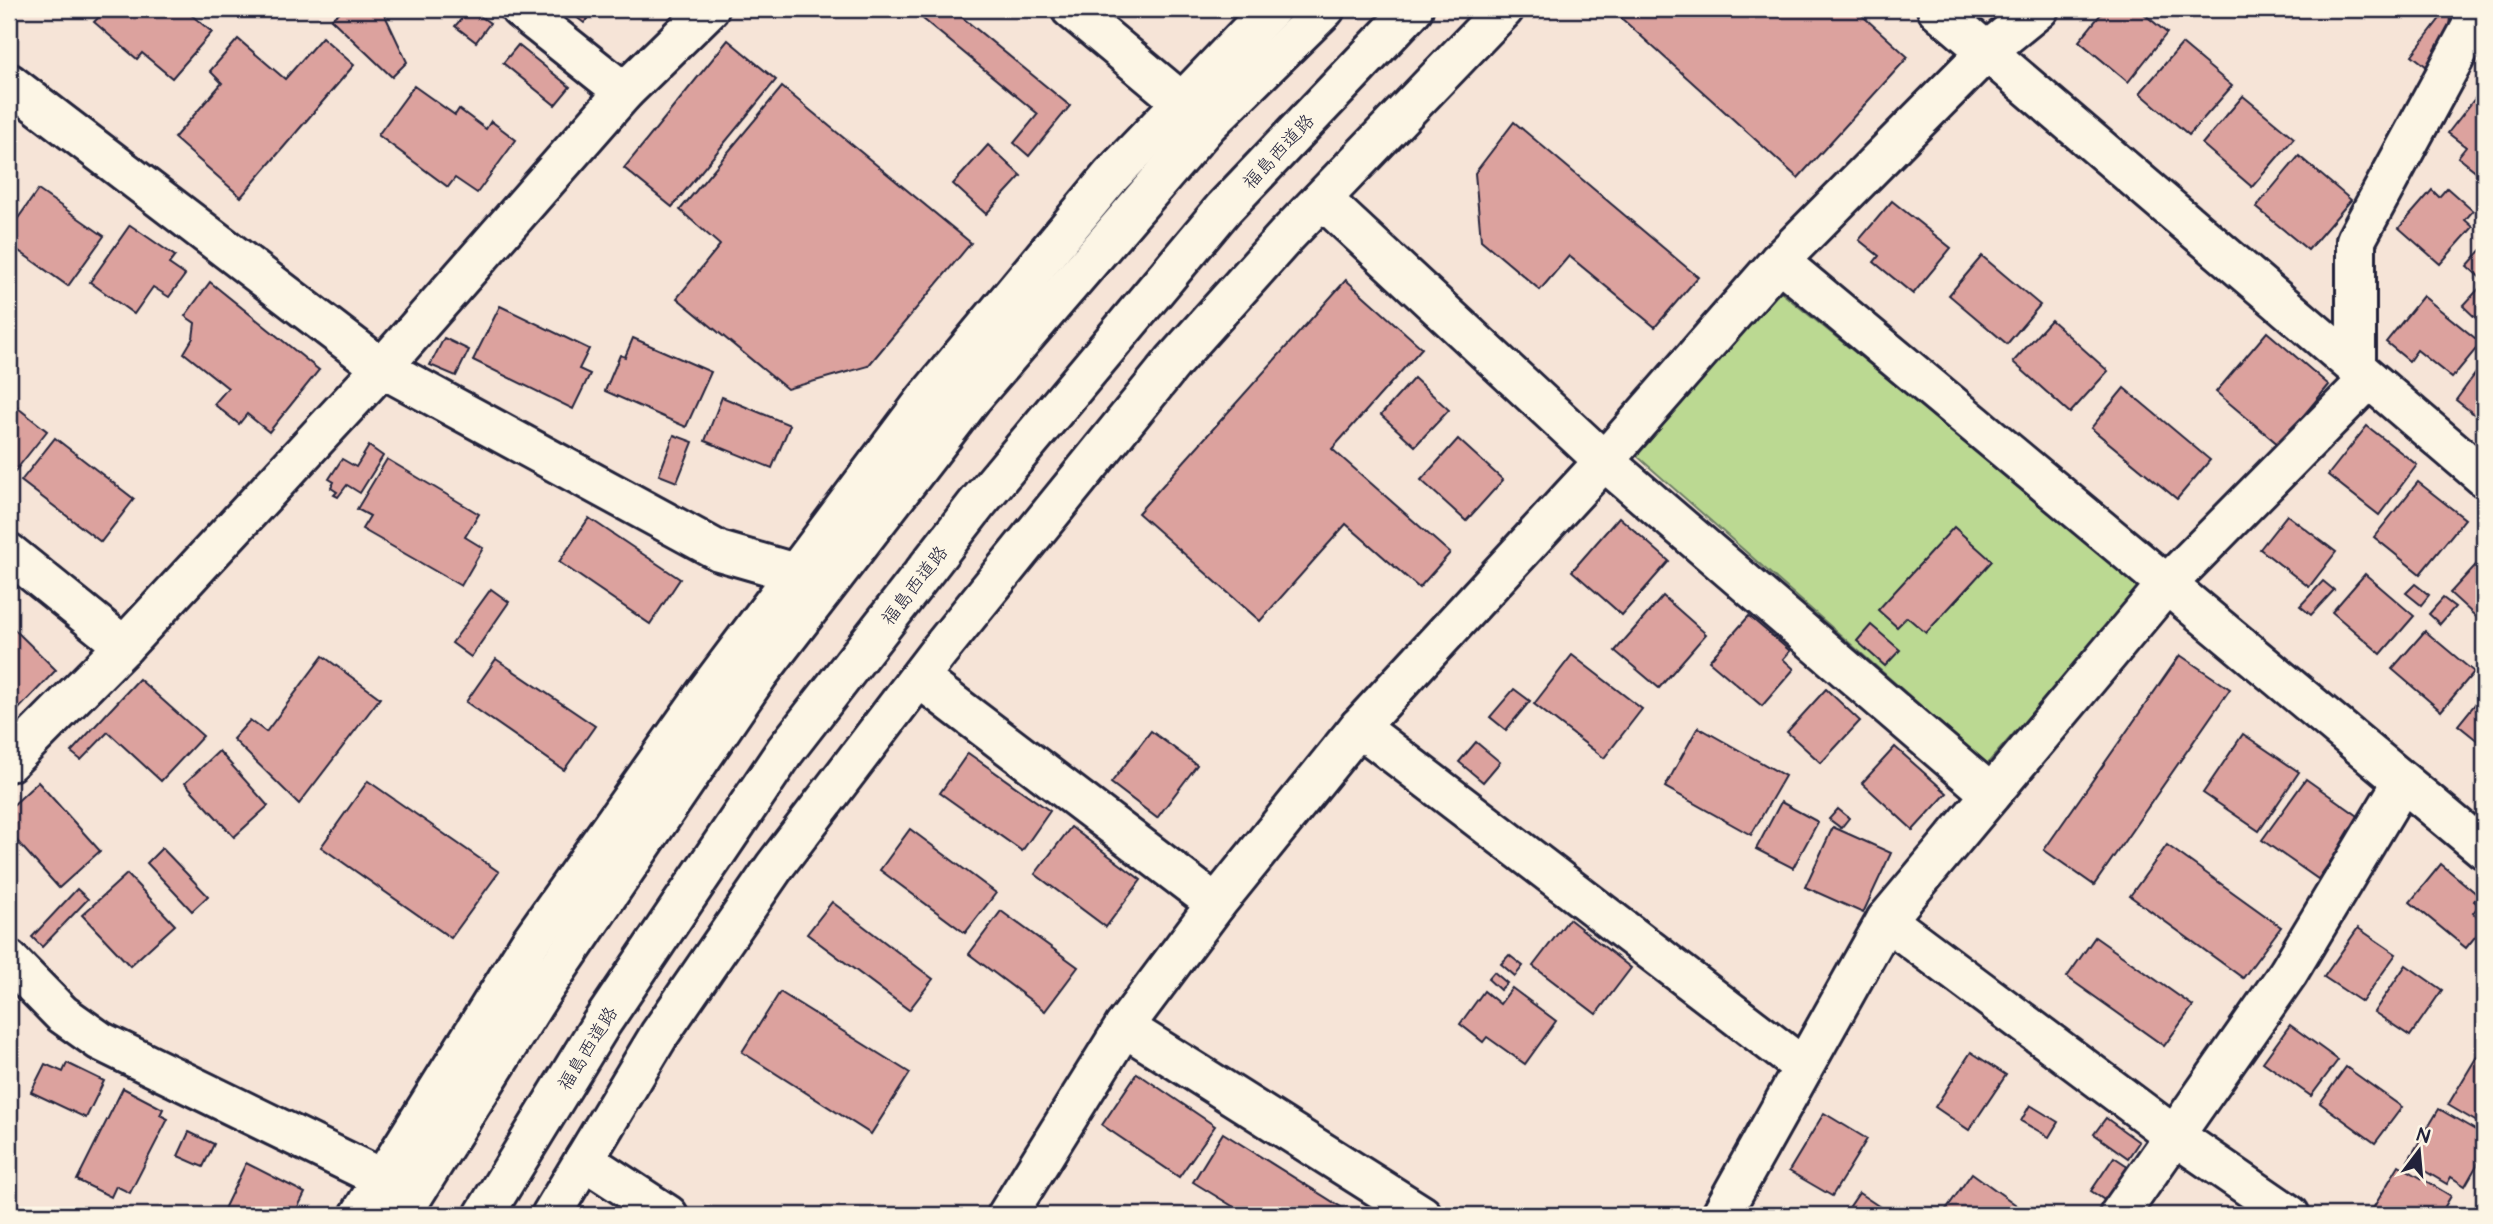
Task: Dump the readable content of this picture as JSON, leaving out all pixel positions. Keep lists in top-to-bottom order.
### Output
{
  "streets": {
    "main road": ["福島西道路"]
  },
  "north": "top"
}
